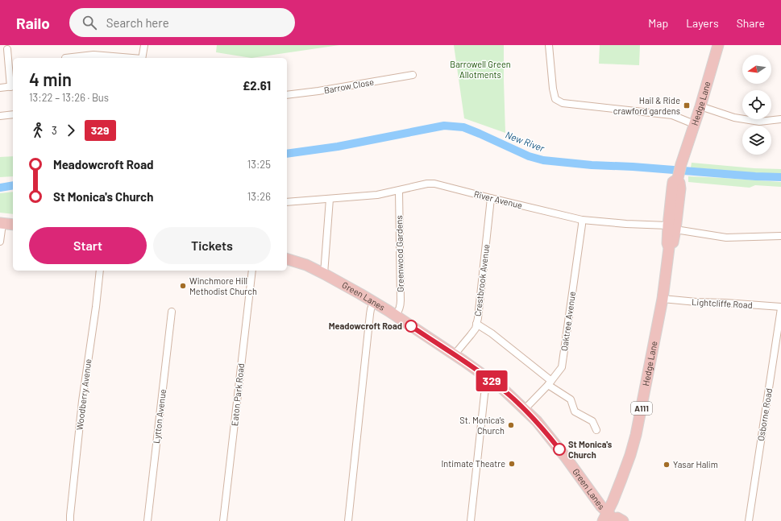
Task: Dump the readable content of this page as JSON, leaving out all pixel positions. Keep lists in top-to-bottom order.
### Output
{
  "streets": {
    "main road": ["Hedge Lane", "Green Lanes", "A111"],
    "street": [
      "Barrow Close",
      "River Avenue",
      "Greenwood Gardens",
      "Crestbrook Avenue",
      "Lightcliffe Road",
      "Oaktree Avenue",
      "Woodberry Avenue",
      "Eaton Park Road",
      "Osborne Road",
      "Lytton Avenue"
    ]
  },
  "crossings": [
    ["Hedge Lane", "River Avenue"],
    ["Hedge Lane", "Green Lanes"],
    ["Hedge Lane", "Lightcliffe Road"],
    ["River Avenue", "Greenwood Gardens"],
    ["River Avenue", "Crestbrook Avenue"],
    ["River Avenue", "Oaktree Avenue"],
    ["Greenwood Gardens", "Green Lanes"],
    ["Crestbrook Avenue", "Green Lanes"],
    ["Green Lanes", "Oaktree Avenue"],
    ["Lightcliffe Road", "Osborne Road"]
  ],
  "water": ["New River"],
  "parks": ["Barrowell Green Allotments"],
  "places": {
    "transit": ["Hail & Ride crawford gardens"],
    "other": [
      "Winchmore Hill Methodist Church",
      "Meadowcroft Road",
      "St. Monica’s Church",
      "St Monica's Church",
      "Intimate Theatre",
      "Yasar Halim"
    ]
  },
  "lines": ["bus line 329"],
  "north": "left",
  "page": {
    "header": "Railo",
    "search": "Search here",
    "nav": ["Map", "Layers", "Share"],
    "on_map": "329",
    "heading": ["4 min", "13:22 – 13:26 · Bus", "£2.61"],
    "legs": ["3", "329"],
    "list": [
      {
        "name": "Meadowcroft Road",
        "value": "13:25"
      },
      {
        "name": "St Monica's Church",
        "value": "13:26"
      }
    ],
    "buttons": ["Start", "Tickets"]
  }
}
